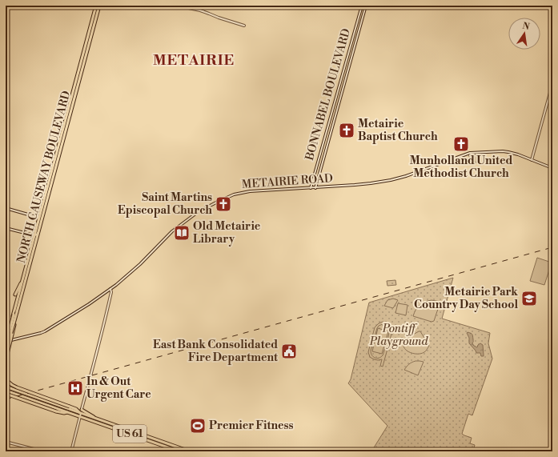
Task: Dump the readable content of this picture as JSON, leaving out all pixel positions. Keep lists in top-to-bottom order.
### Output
{
  "streets": {
    "highway": ["NORTH CAUSEWAY BOULEVARD", "US 61"],
    "main road": ["BONNABEL BOULEVARD", "METAIRIE ROAD"]
  },
  "crossings": [
    ["BONNABEL BOULEVARD", "METAIRIE ROAD"],
    ["NORTH CAUSEWAY BOULEVARD", "METAIRIE ROAD"]
  ],
  "districts": ["METAIRIE"],
  "parks": ["Pontiff Playground"],
  "places": {
    "church": ["Metairie Baptist Church", "Munholland United Methodist Church", "Saint Martins Episcopal Church"],
    "library": ["Old Metairie Library"],
    "school or university": ["Metairie Park Country Day School"],
    "public building": ["East Bank Consolidated Fire Department"],
    "hospital": ["In & Out Urgent Care"],
    "sports": ["Premier Fitness"]
  },
  "north": "top"
}
